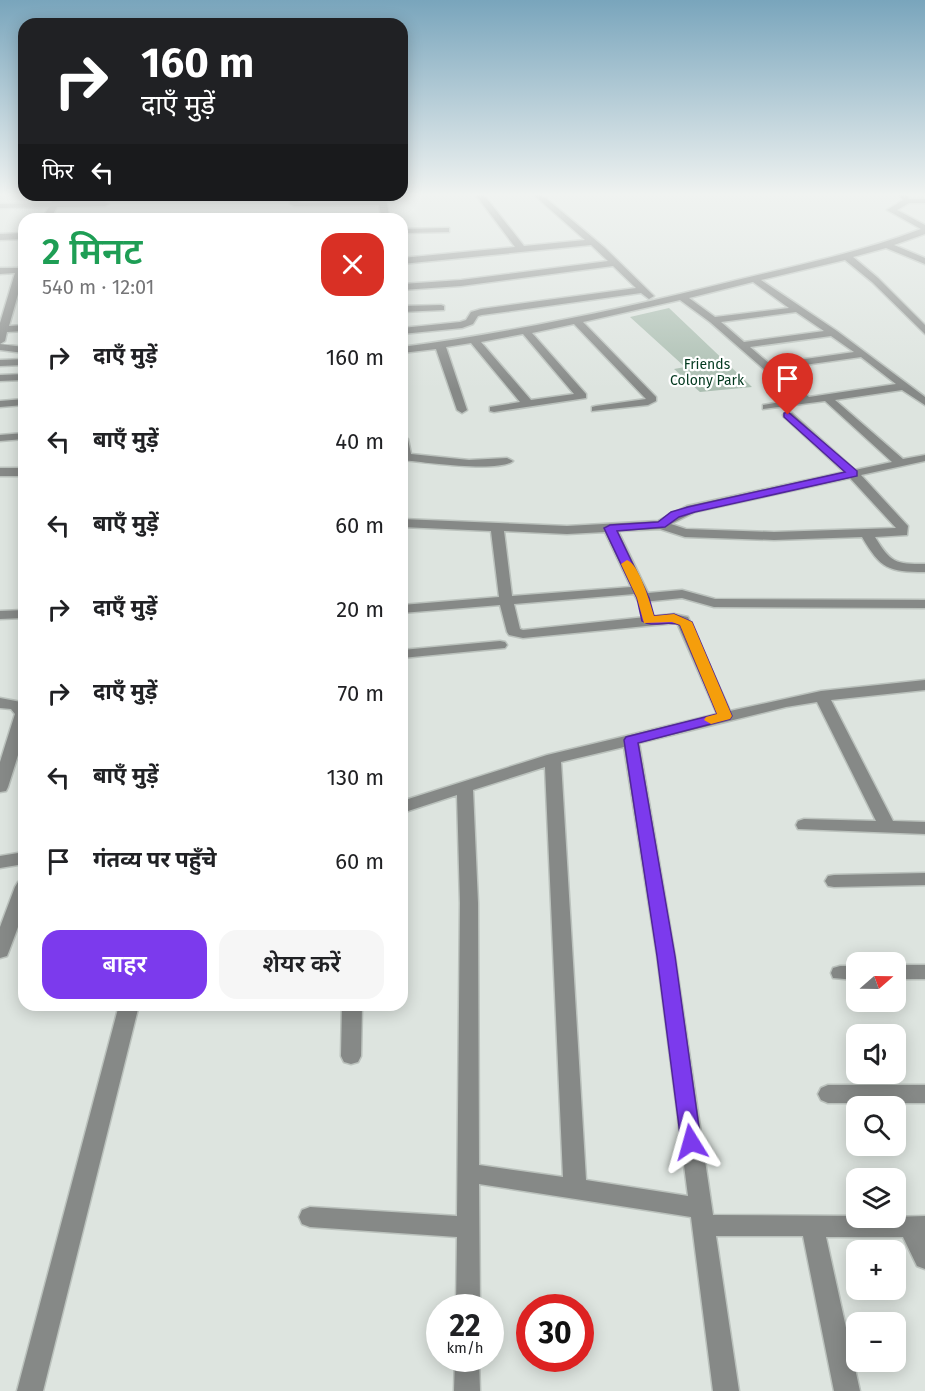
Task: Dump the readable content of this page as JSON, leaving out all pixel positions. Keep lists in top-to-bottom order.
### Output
{
  "parks": ["Friends Colony Park"],
  "north": "right",
  "page": {
    "turn": ["160 m", "दाएँ मुड़ें"],
    "then": "फिर",
    "heading": ["2 मिनट", "540 m · 12:01"],
    "list": [
      {
        "name": "दाएँ मुड़ें",
        "value": "160 m"
      },
      {
        "name": "बाएँ मुड़ें",
        "value": "40 m"
      },
      {
        "name": "बाएँ मुड़ें",
        "value": "60 m"
      },
      {
        "name": "दाएँ मुड़ें",
        "value": "20 m"
      },
      {
        "name": "दाएँ मुड़ें",
        "value": "70 m"
      },
      {
        "name": "बाएँ मुड़ें",
        "value": "130 m"
      },
      {
        "name": "गंतव्य पर पहुँचे",
        "value": "60 m"
      }
    ],
    "buttons": ["बाहर", "शेयर करें"],
    "map_buttons": ["+", "−"],
    "speed": "22 km/h",
    "limit": "30"
  }
}
